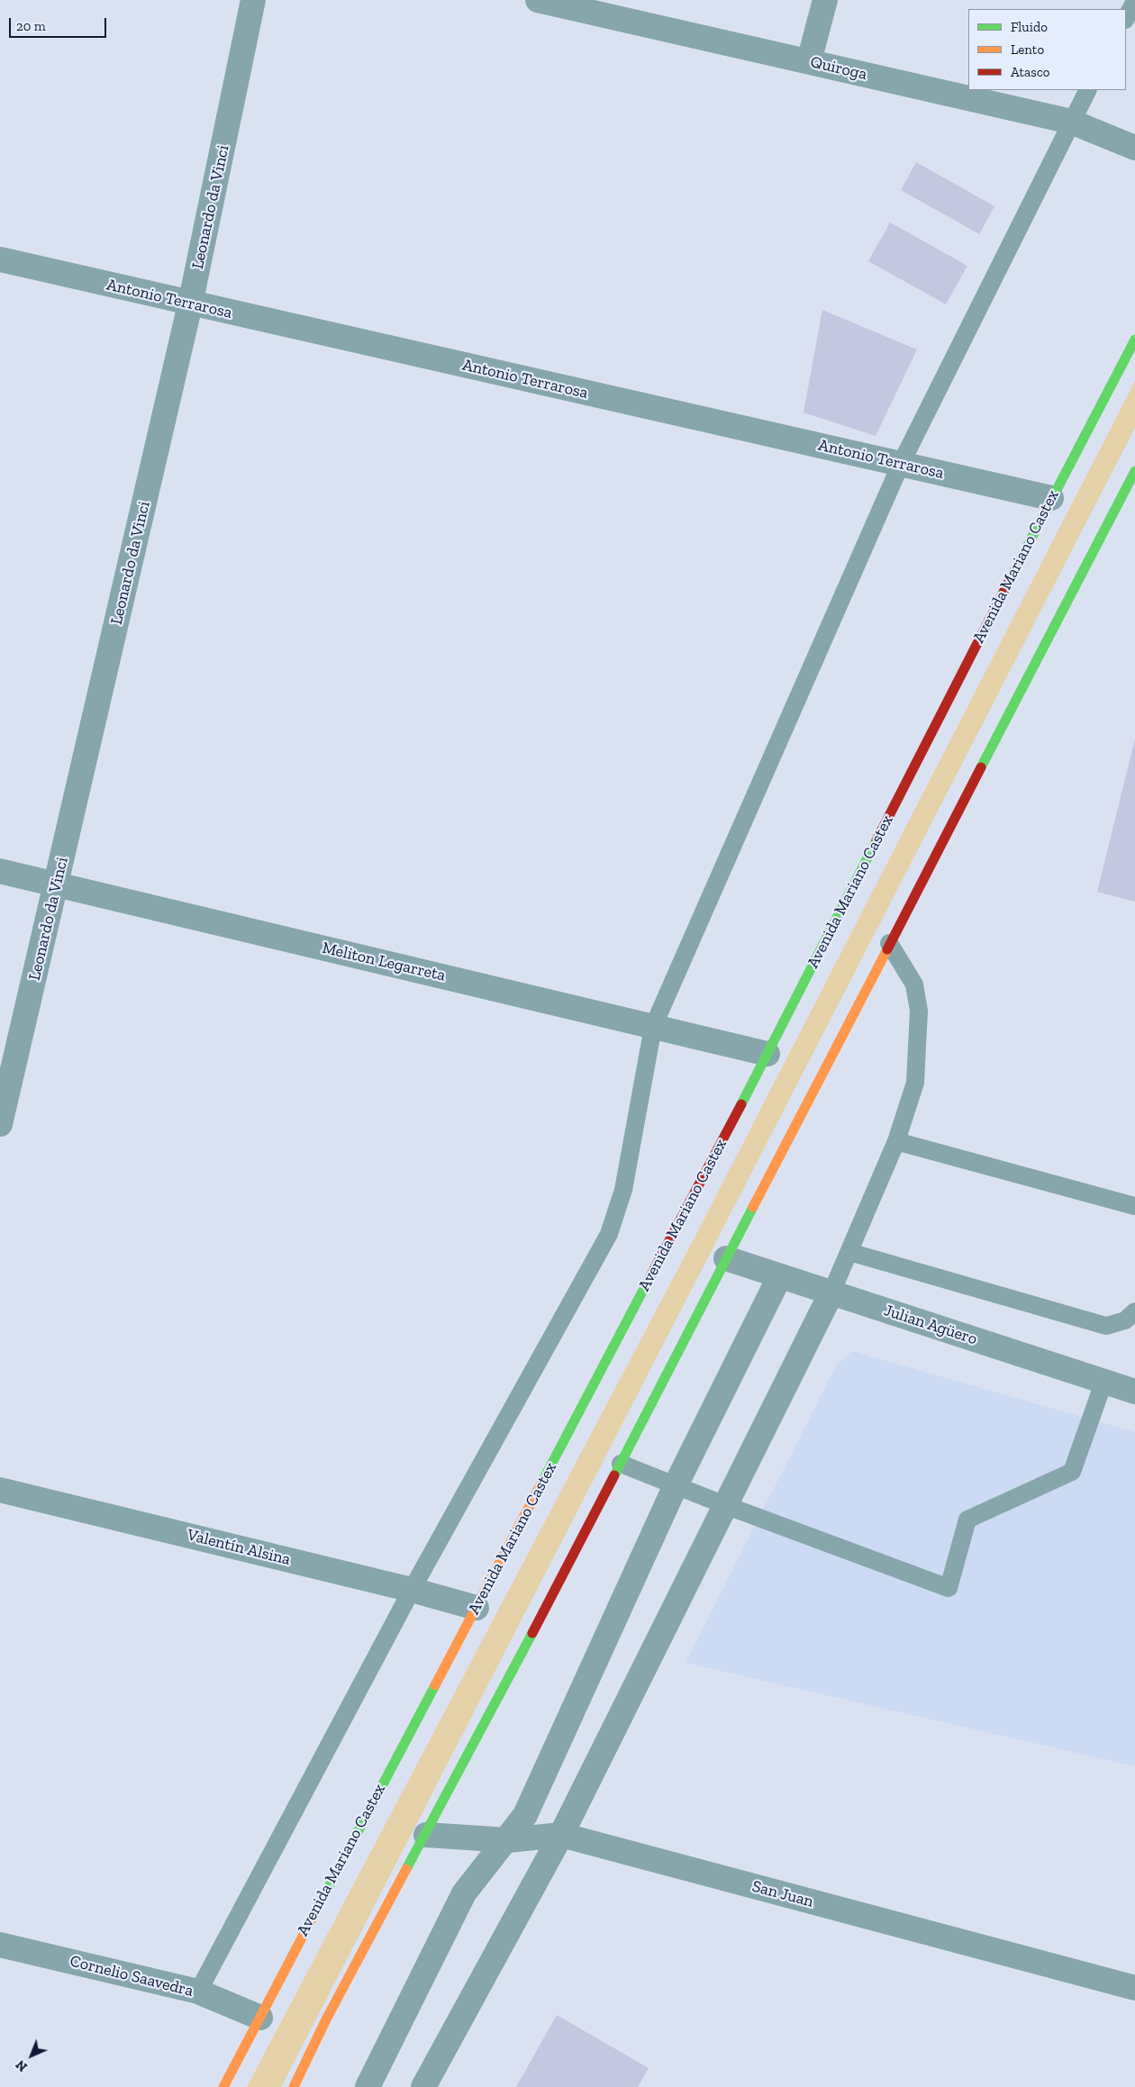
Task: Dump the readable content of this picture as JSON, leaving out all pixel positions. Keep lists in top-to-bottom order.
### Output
{
  "streets": {
    "highway": ["Avenida Mariano Castex"],
    "street": [
      "Quiroga",
      "Leonardo da Vinci",
      "Antonio Terrarosa",
      "Meliton Legarreta",
      "Julian Agüero",
      "Valentín Alsina",
      "San Juan",
      "Cornelio Saavedra"
    ]
  },
  "crossings": [
    ["Leonardo da Vinci", "Antonio Terrarosa"],
    ["Leonardo da Vinci", "Meliton Legarreta"],
    ["Antonio Terrarosa", "Avenida Mariano Castex"],
    ["Avenida Mariano Castex", "Meliton Legarreta"],
    ["Avenida Mariano Castex", "Valentín Alsina"],
    ["Avenida Mariano Castex", "Cornelio Saavedra"]
  ],
  "legend": ["Fluido", "Lento", "Atasco"],
  "scale_bar": "20 m",
  "north": "bottom left"
}
